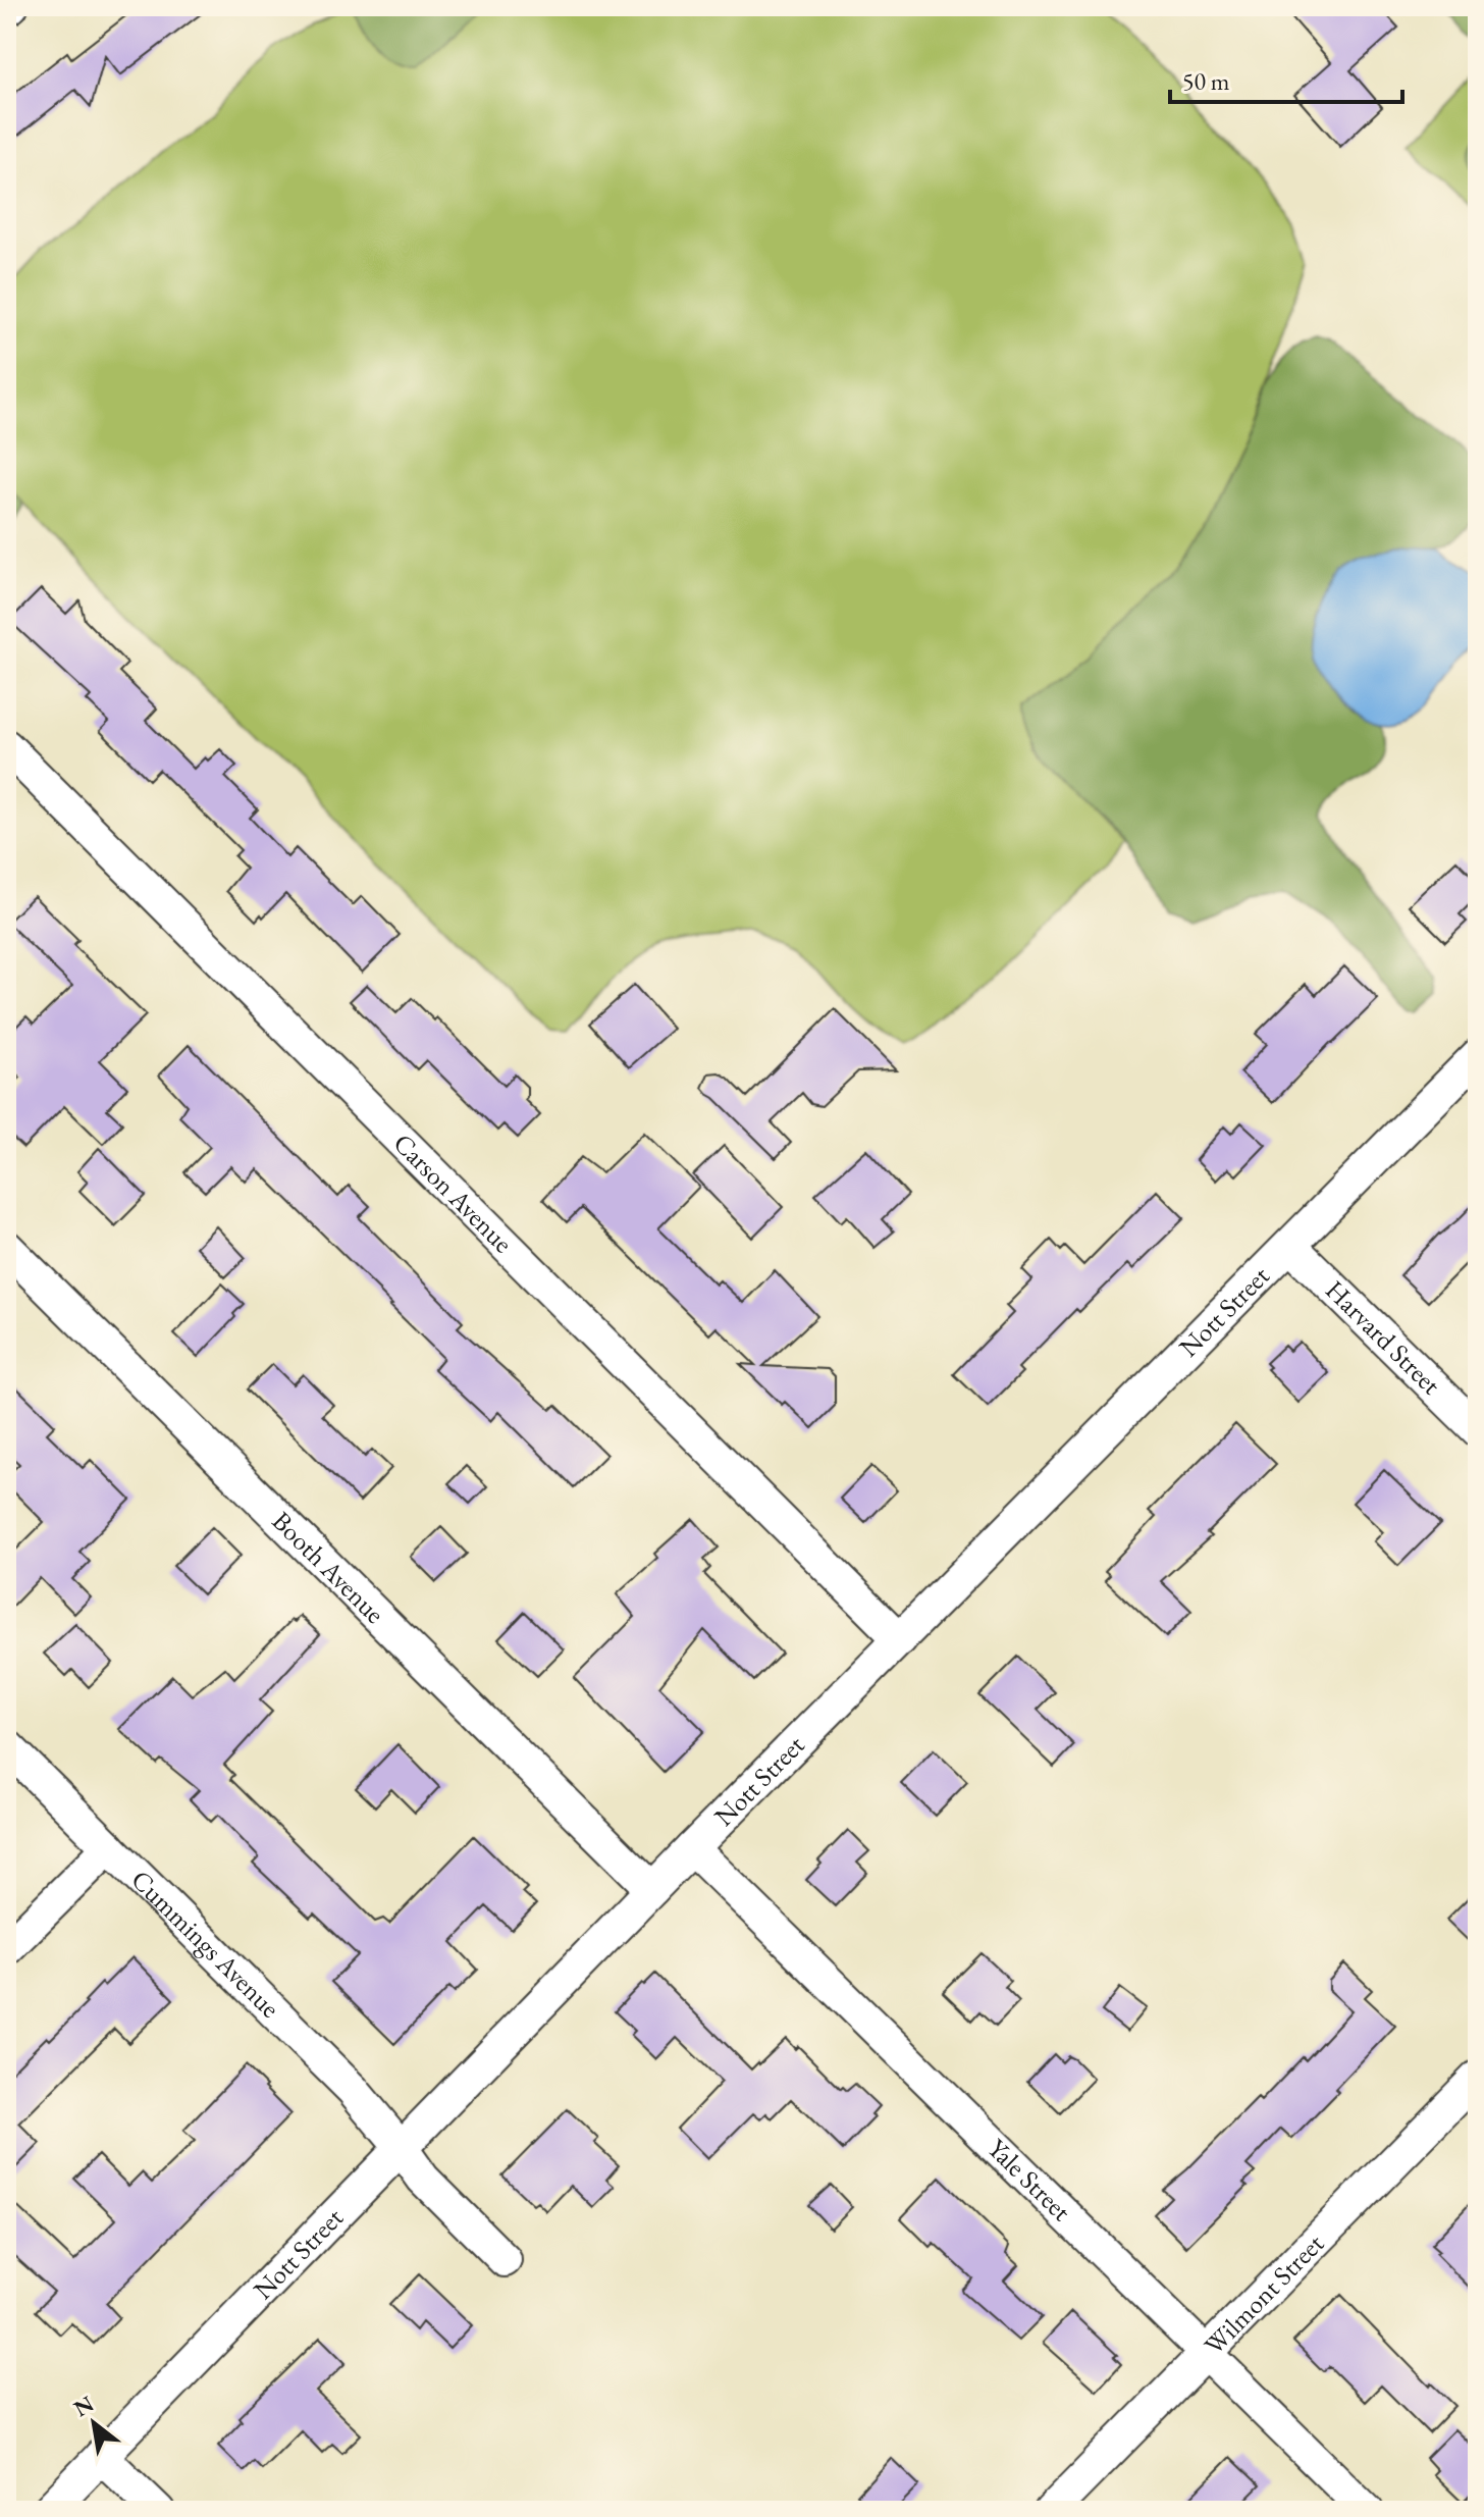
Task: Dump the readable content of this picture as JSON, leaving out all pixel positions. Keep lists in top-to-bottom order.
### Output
{
  "streets": {
    "street": [
      "Carson Avenue",
      "Nott Street",
      "Harvard Street",
      "Booth Avenue",
      "Cummings Avenue",
      "Yale Street",
      "Wilmont Street"
    ]
  },
  "crossings": [
    ["Carson Avenue", "Nott Street"],
    ["Nott Street", "Harvard Street"],
    ["Nott Street", "Booth Avenue"],
    ["Nott Street", "Cummings Avenue"],
    ["Nott Street", "Yale Street"],
    ["Yale Street", "Wilmont Street"]
  ],
  "scale_bar": "50 m",
  "north": "top left"
}
